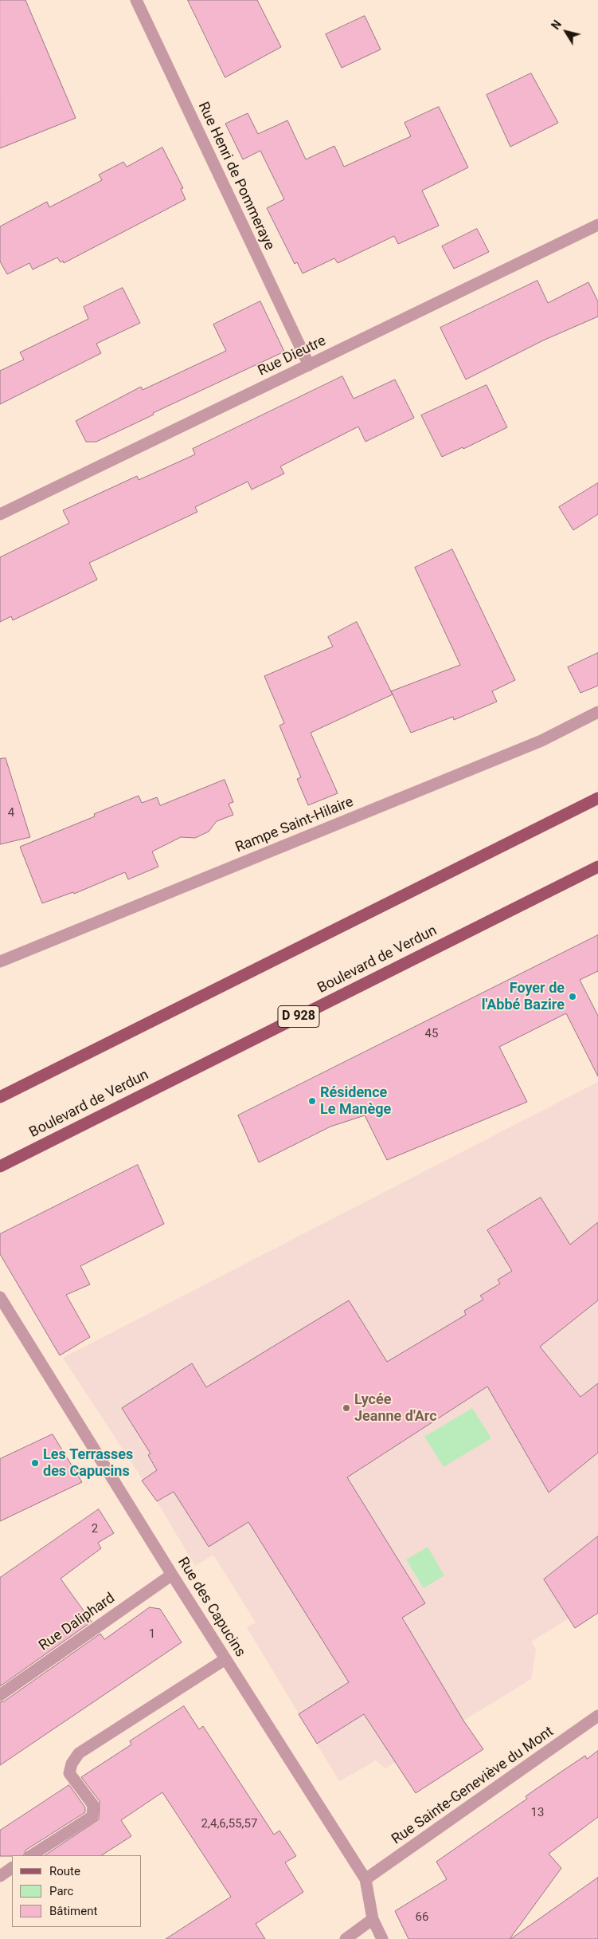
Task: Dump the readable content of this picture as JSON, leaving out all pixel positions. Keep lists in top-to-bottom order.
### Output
{
  "streets": {
    "main road": ["Boulevard de Verdun", "D 928"],
    "street": [
      "Rue Henri de Pommeraye",
      "Rue Dieutre",
      "Rampe Saint-Hilaire",
      "Rue des Capucins",
      "Rue Daliphard",
      "Rue Sainte-Geneviève du Mont"
    ]
  },
  "crossings": [
    ["Rue Henri de Pommeraye", "Rue Dieutre"],
    ["Rue des Capucins", "Rue Daliphard"],
    ["Rue des Capucins", "Rue Sainte-Geneviève du Mont"]
  ],
  "places": [
    "Foyer de l'Abbé Bazire",
    "Résidence Le Manège",
    "Lycée Jeanne d'Arc",
    "Les Terrasses des Capucins"
  ],
  "house_numbers": [
    "4",
    "45",
    "2",
    "1",
    "13",
    "2,4,6,55,57",
    "66"
  ],
  "legend": ["Route", "Parc", "Bâtiment"],
  "north": "top left"
}
